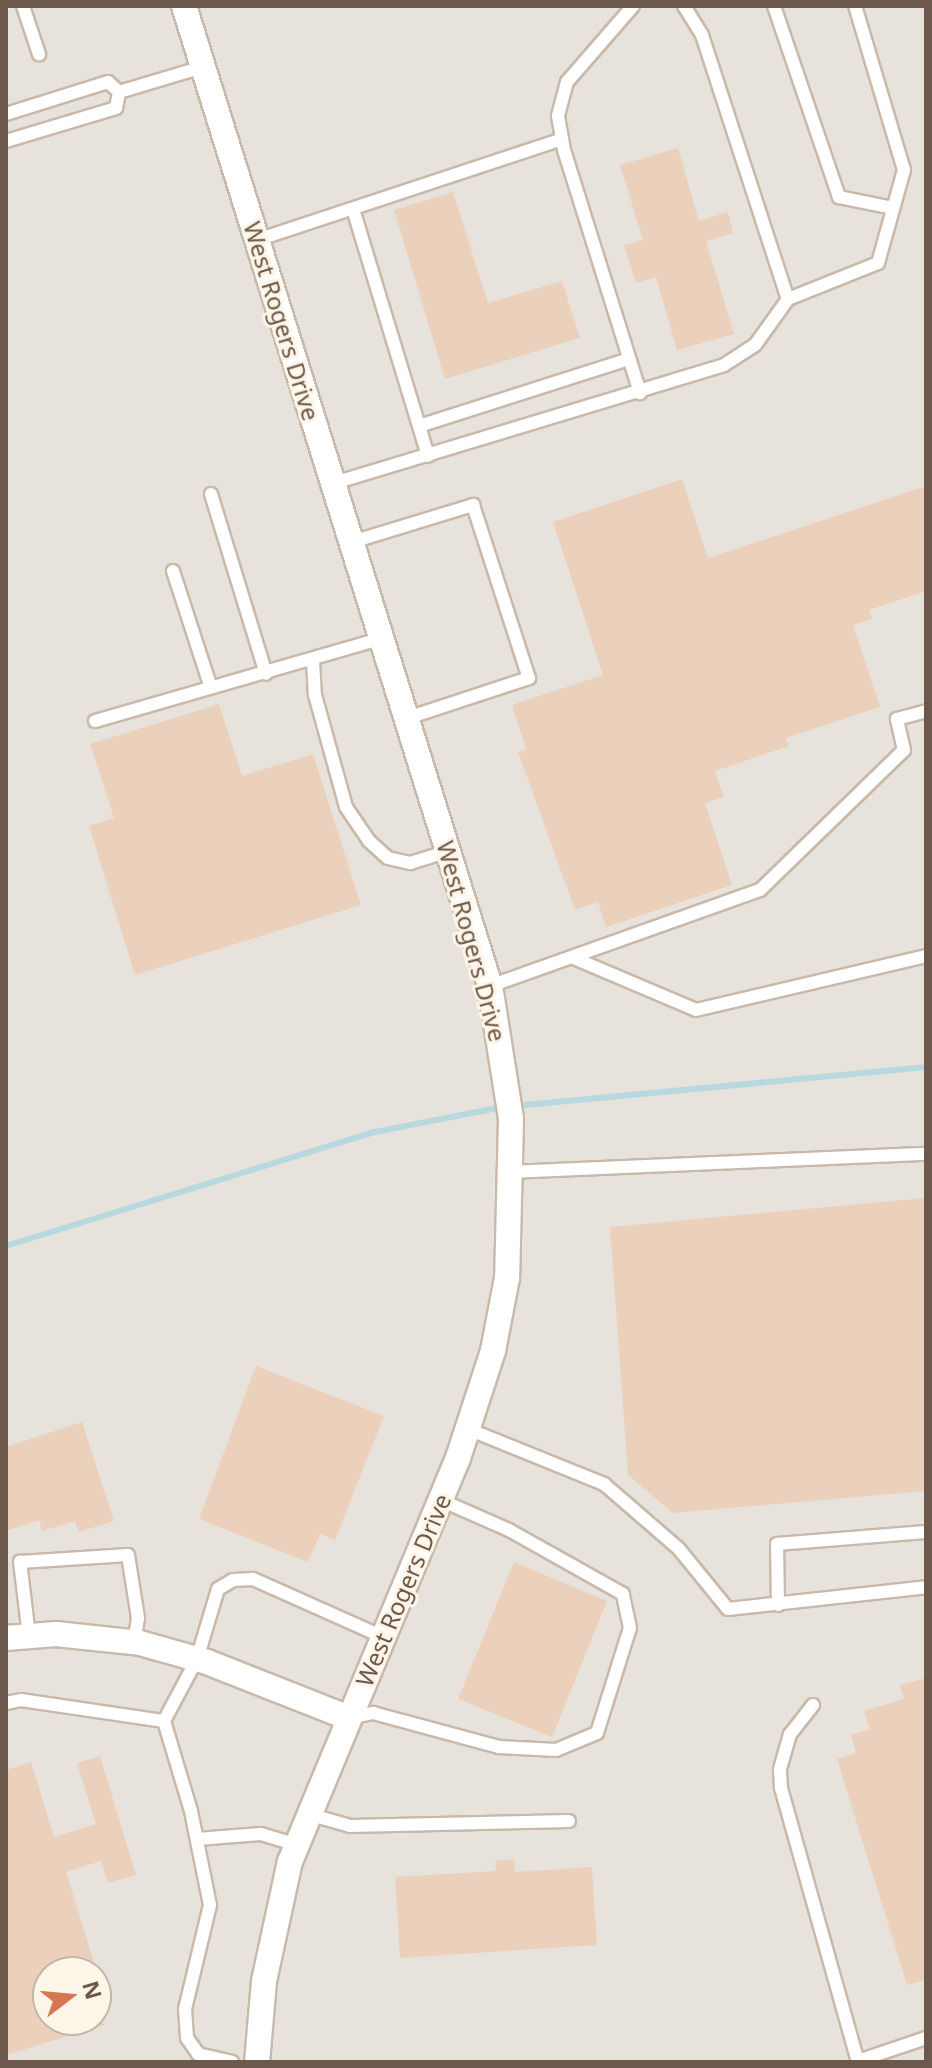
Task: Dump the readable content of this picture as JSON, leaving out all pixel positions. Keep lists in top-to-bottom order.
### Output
{
  "streets": {
    "street": ["West Rogers Drive"]
  },
  "north": "right"
}
